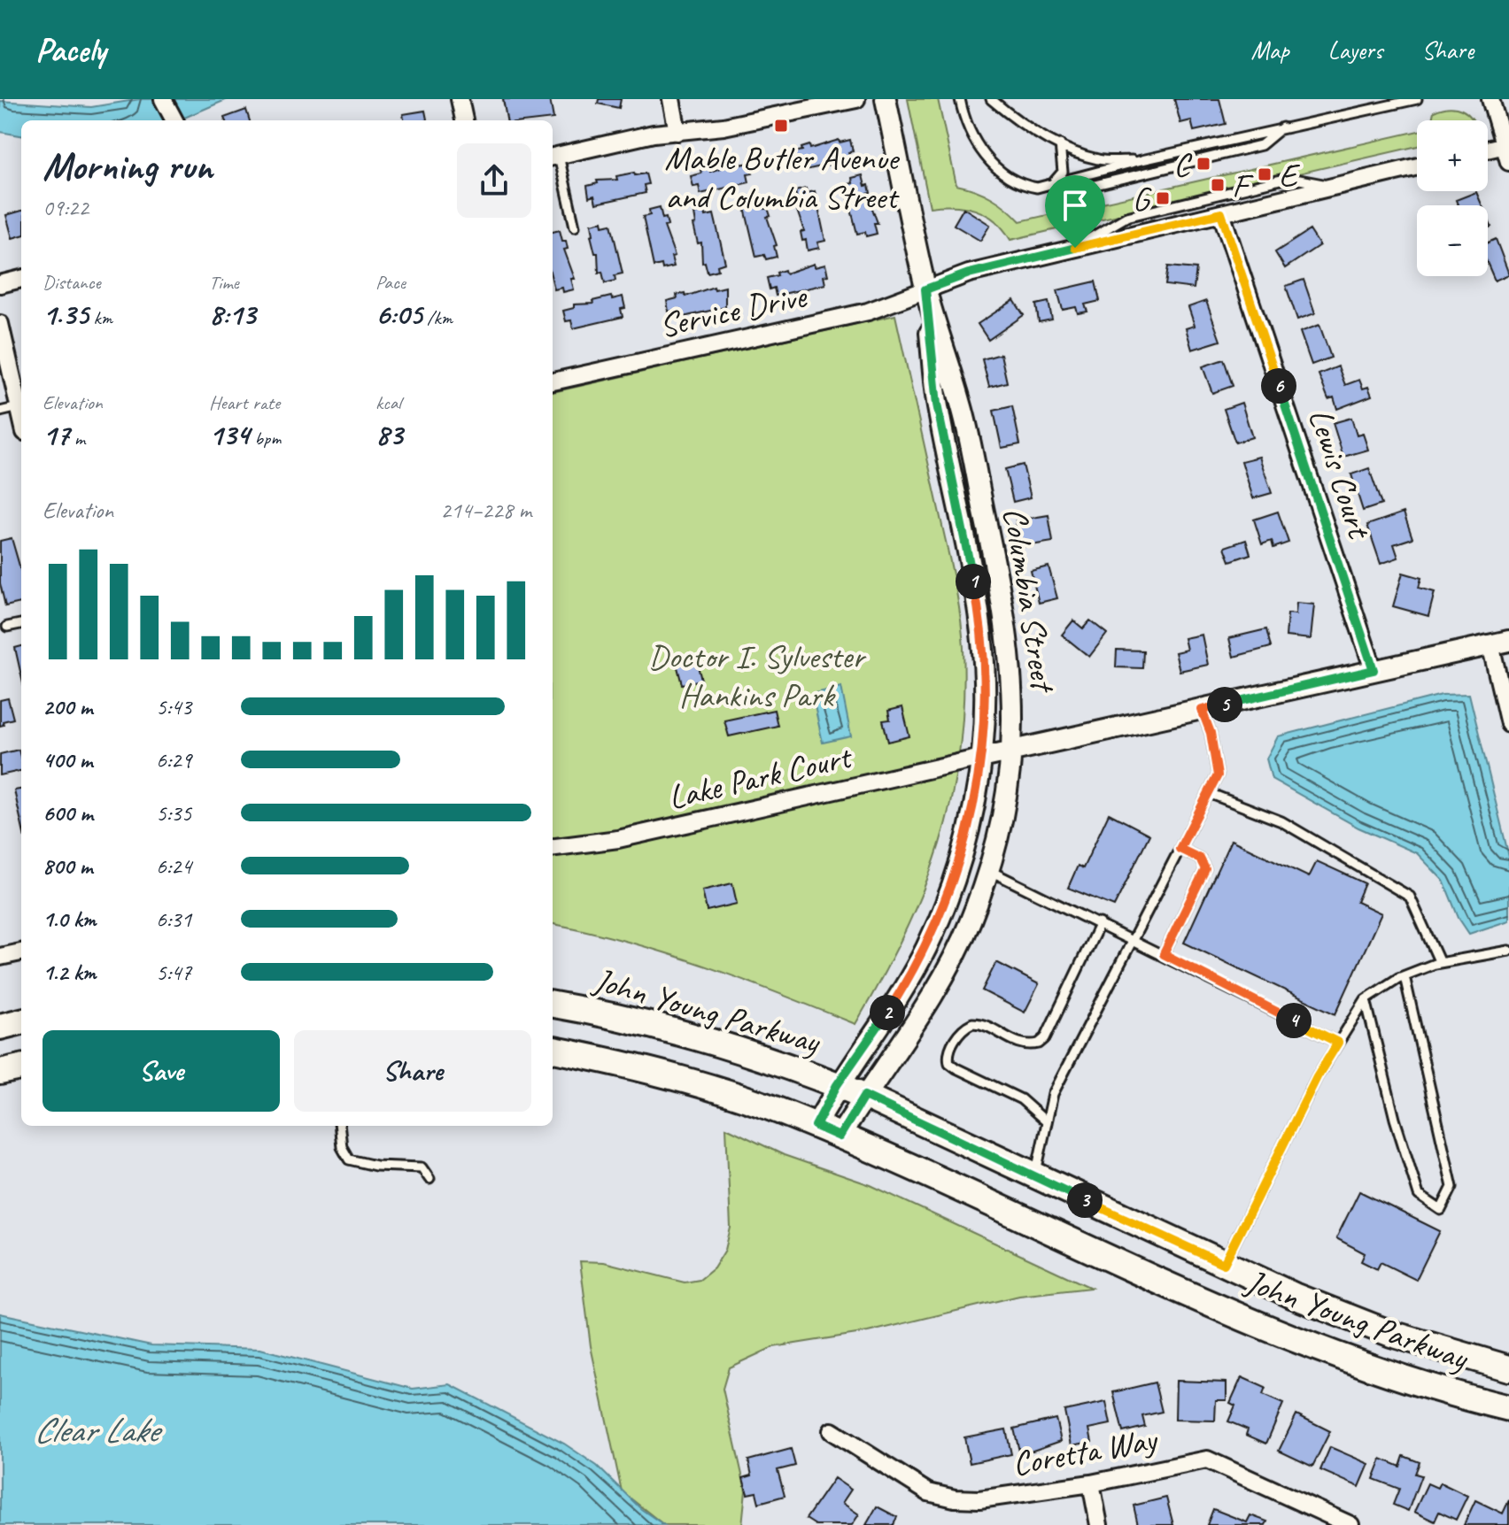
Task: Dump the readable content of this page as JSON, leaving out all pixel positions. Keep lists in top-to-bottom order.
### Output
{
  "streets": {
    "main road": ["John Young Parkway"],
    "street": [
      "Service Drive",
      "Lewis Court",
      "Columbia Street",
      "Lake Park Court",
      "Coretta Way"
    ]
  },
  "crossings": [
    ["Service Drive", "Lewis Court"],
    ["Service Drive", "Columbia Street"],
    ["Columbia Street", "Lake Park Court"],
    ["Columbia Street", "John Young Parkway"]
  ],
  "water": ["Clear Lake"],
  "parks": ["Doctor I. Sylvester Hankins Park"],
  "places": {
    "transit": [
      "Mable Butler Avenue and Columbia Street",
      "C",
      "E",
      "F",
      "G"
    ]
  },
  "page": {
    "header": "Pacely",
    "nav": ["Map", "Layers", "Share"],
    "map_buttons": ["+", "−"],
    "heading": ["Morning run", "09:22"],
    "stats": [
      ["Distance", "1.35 km"],
      ["Time", "8:13"],
      ["Pace", "6:05 /km"],
      ["Elevation", "17 m"],
      ["Heart rate", "134 bpm"],
      ["kcal", "83"]
    ],
    "pins": [
      "6",
      "1",
      "5",
      "2",
      "4",
      "3"
    ],
    "chart": ["Elevation", "214–228 m"],
    "list": [
      {
        "name": "200 m",
        "note": "5:43"
      },
      {
        "name": "400 m",
        "note": "6:29"
      },
      {
        "name": "600 m",
        "note": "5:35"
      },
      {
        "name": "800 m",
        "note": "6:24"
      },
      {
        "name": "1.0 km",
        "note": "6:31"
      },
      {
        "name": "1.2 km",
        "note": "5:47"
      }
    ],
    "buttons": ["Save", "Share"]
  }
}
